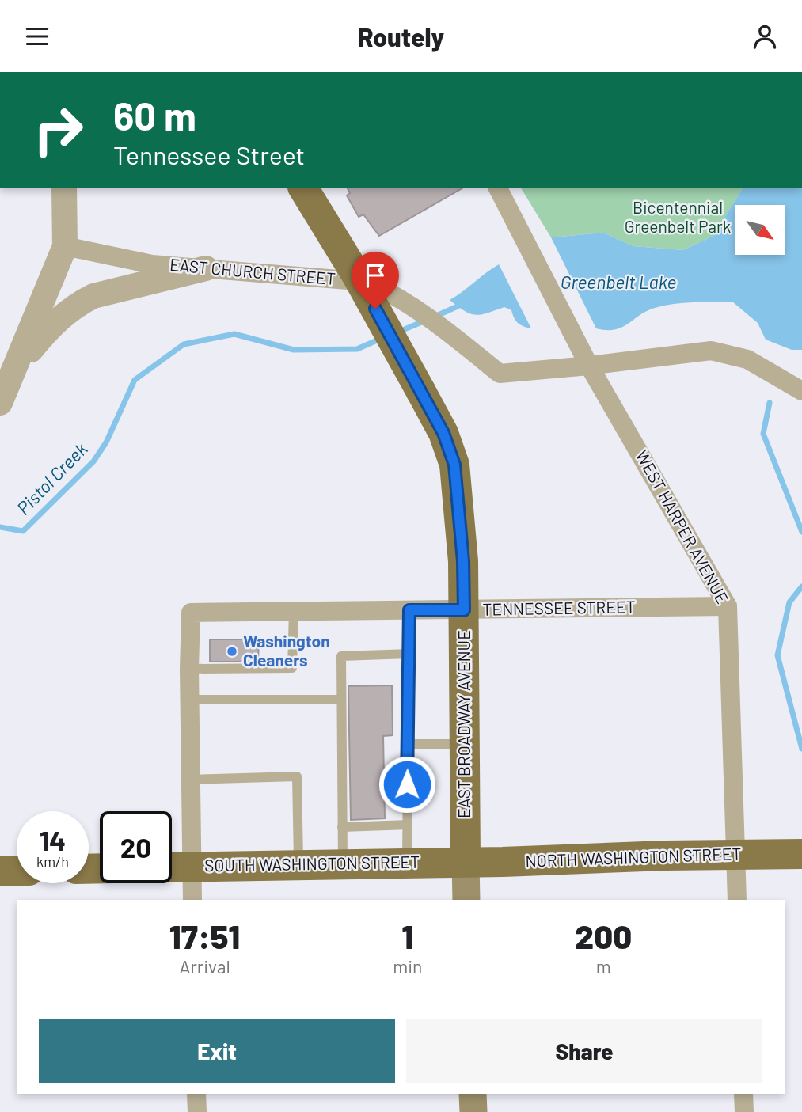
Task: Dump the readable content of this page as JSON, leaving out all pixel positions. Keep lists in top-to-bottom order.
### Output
{
  "streets": {
    "main road": ["EAST BROADWAY AVENUE", "NORTH WASHINGTON STREET", "SOUTH WASHINGTON STREET"],
    "street": ["EAST CHURCH STREET", "WEST HARPER AVENUE", "TENNESSEE STREET"]
  },
  "crossings": [
    ["EAST CHURCH STREET", "WEST HARPER AVENUE"],
    ["WEST HARPER AVENUE", "TENNESSEE STREET"],
    ["TENNESSEE STREET", "EAST BROADWAY AVENUE"],
    ["EAST BROADWAY AVENUE", "NORTH WASHINGTON STREET"],
    ["EAST BROADWAY AVENUE", "SOUTH WASHINGTON STREET"],
    ["NORTH WASHINGTON STREET", "SOUTH WASHINGTON STREET"]
  ],
  "water": ["Greenbelt Lake", "Pistol Creek"],
  "parks": ["Bicentennial Greenbelt Park"],
  "places": ["Washington Cleaners"],
  "north": "bottom right",
  "page": {
    "header": "Routely",
    "turn": ["60 m", "Tennessee Street"],
    "speed": "14 km/h",
    "limit": "20",
    "eta": [
      "17:51",
      "Arrival",
      "1",
      "min",
      "200",
      "m"
    ],
    "buttons": ["Exit", "Share"]
  }
}
